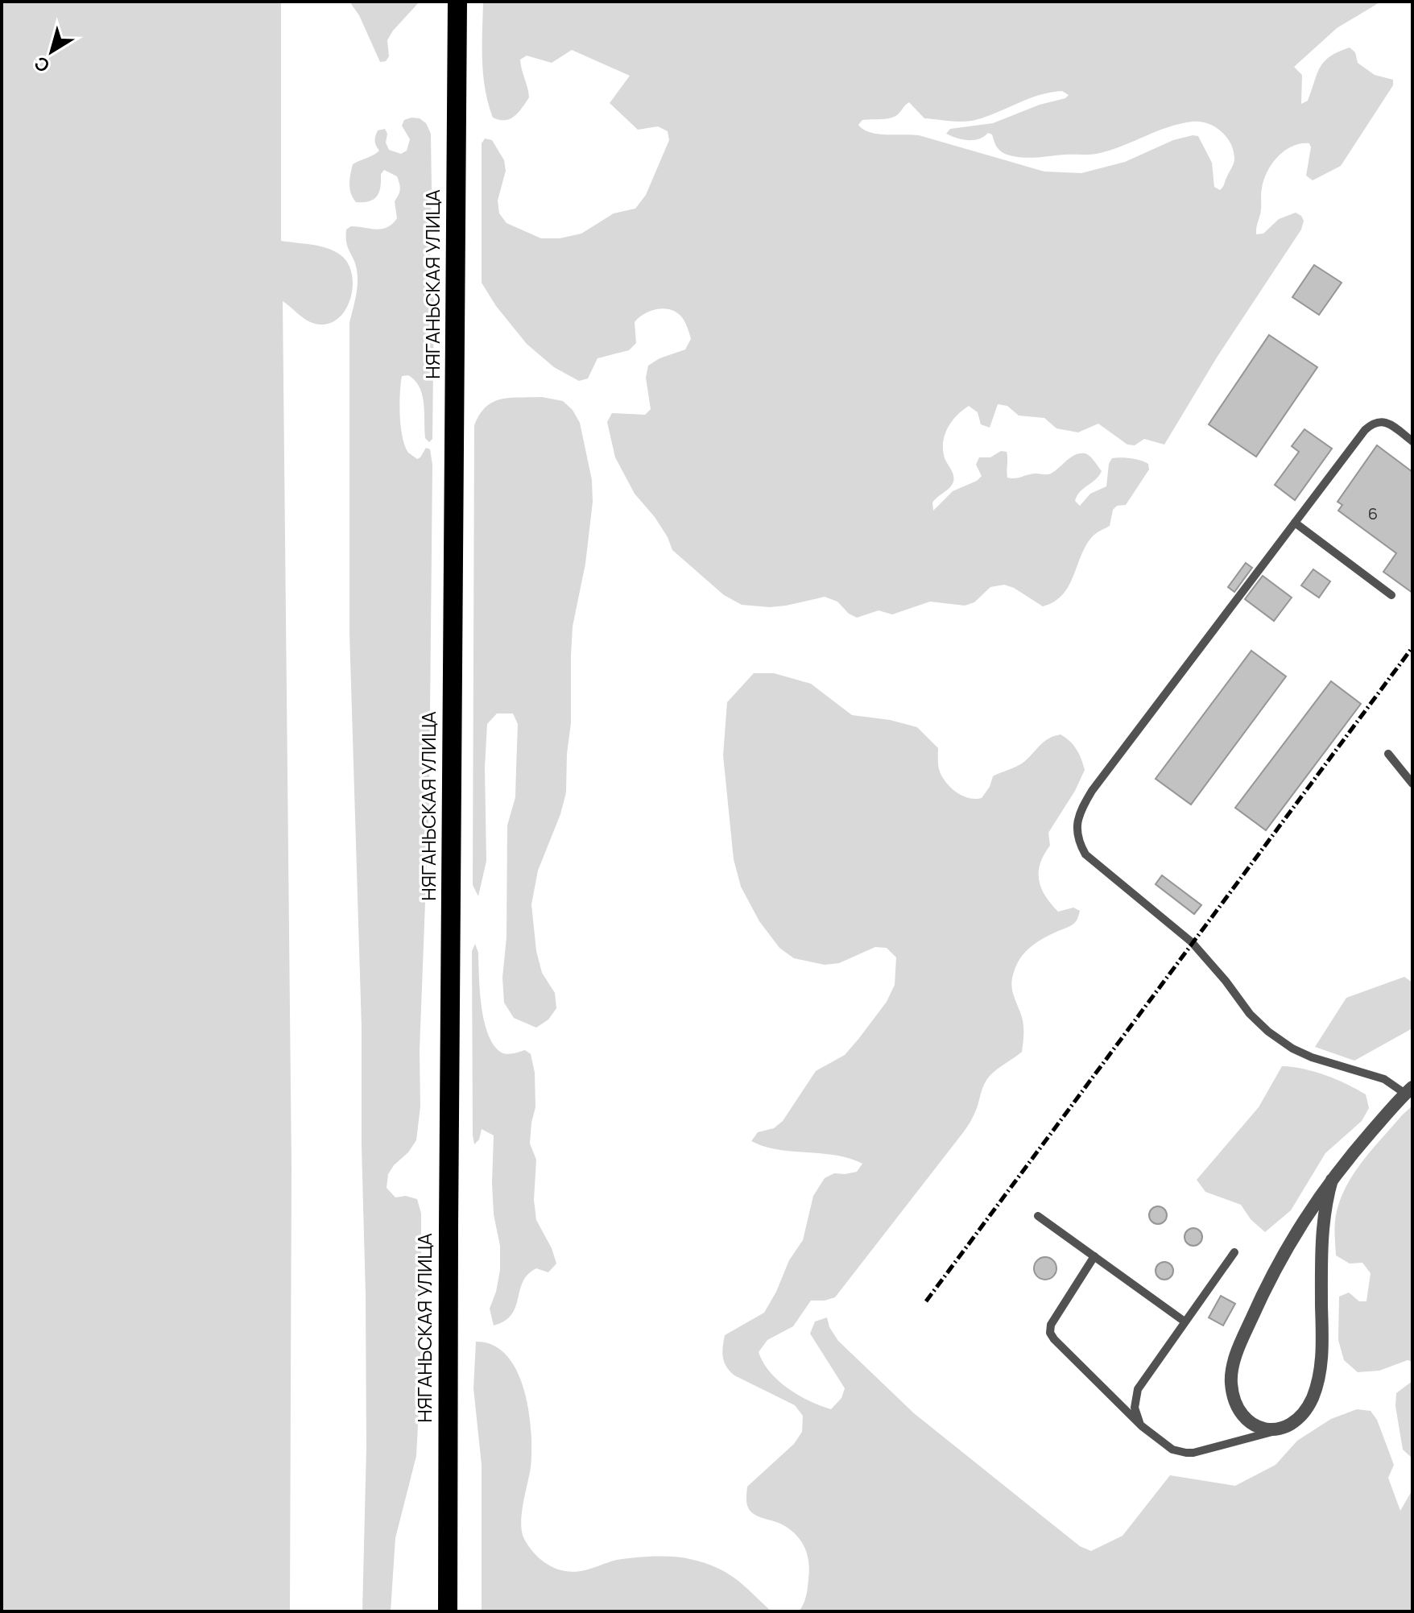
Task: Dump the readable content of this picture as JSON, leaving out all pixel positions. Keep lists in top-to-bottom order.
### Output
{
  "streets": {
    "highway": ["НЯГАНЬСКАЯ УЛИЦА"]
  },
  "house_numbers": ["6"],
  "north": "bottom left"
}
